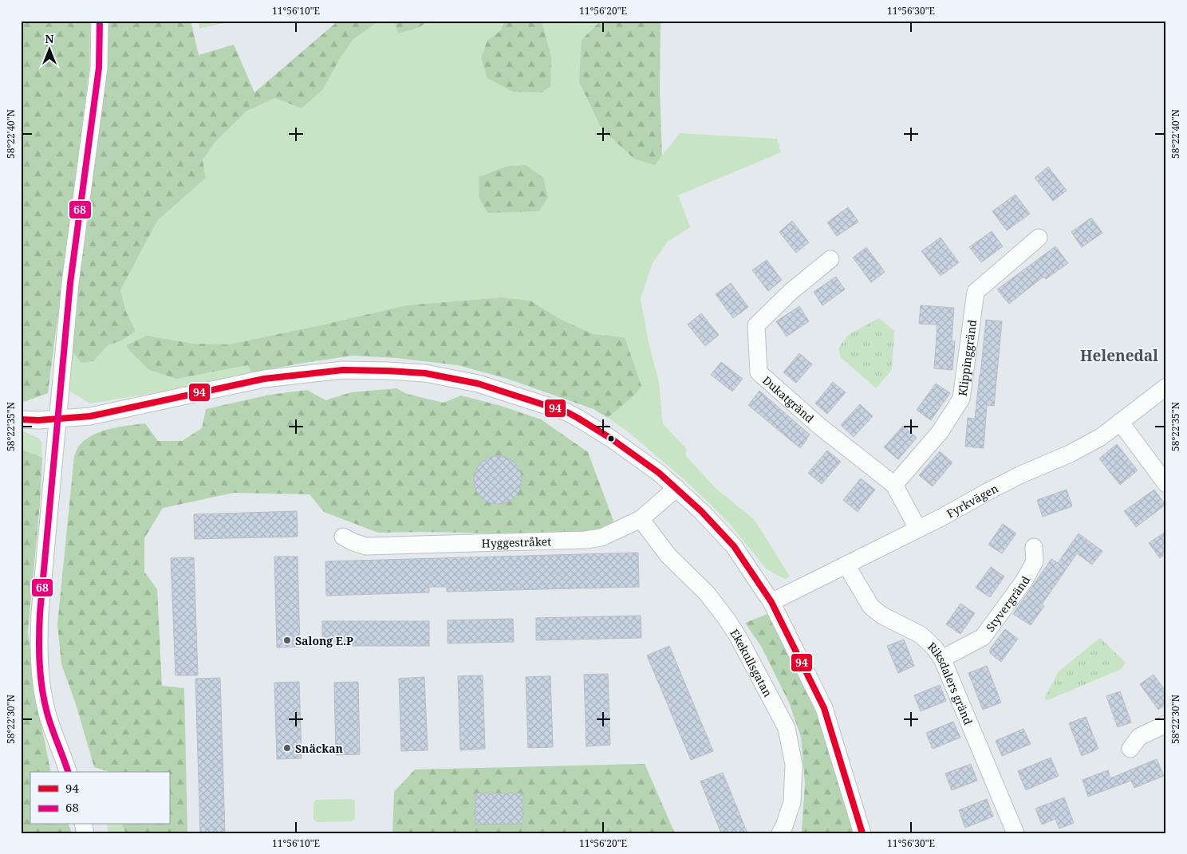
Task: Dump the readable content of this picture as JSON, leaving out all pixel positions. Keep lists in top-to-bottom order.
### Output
{
  "streets": {
    "street": [
      "Klippinggränd",
      "Dukatgränd",
      "Fyrkvägen",
      "Hyggestråket",
      "Styvergränd",
      "Ekekullsgatan",
      "Riksdalers gränd"
    ]
  },
  "crossings": [
    ["Klippinggränd", "Dukatgränd"],
    ["Dukatgränd", "Fyrkvägen"],
    ["Fyrkvägen", "Riksdalers gränd"],
    ["Hyggestråket", "Ekekullsgatan"],
    ["Styvergränd", "Riksdalers gränd"]
  ],
  "districts": ["Helenedal"],
  "places": ["Salong E.P", "Snäckan"],
  "lines": ["transit line 68", "transit line 94"],
  "legend": ["94", "68"],
  "north": "top",
  "coordinates": [
    "11°56'10\"E",
    "11°56'20\"E",
    "11°56'30\"E",
    "58°22'40\"N",
    "58°22'35\"N",
    "58°22'30\"N"
  ]
}
